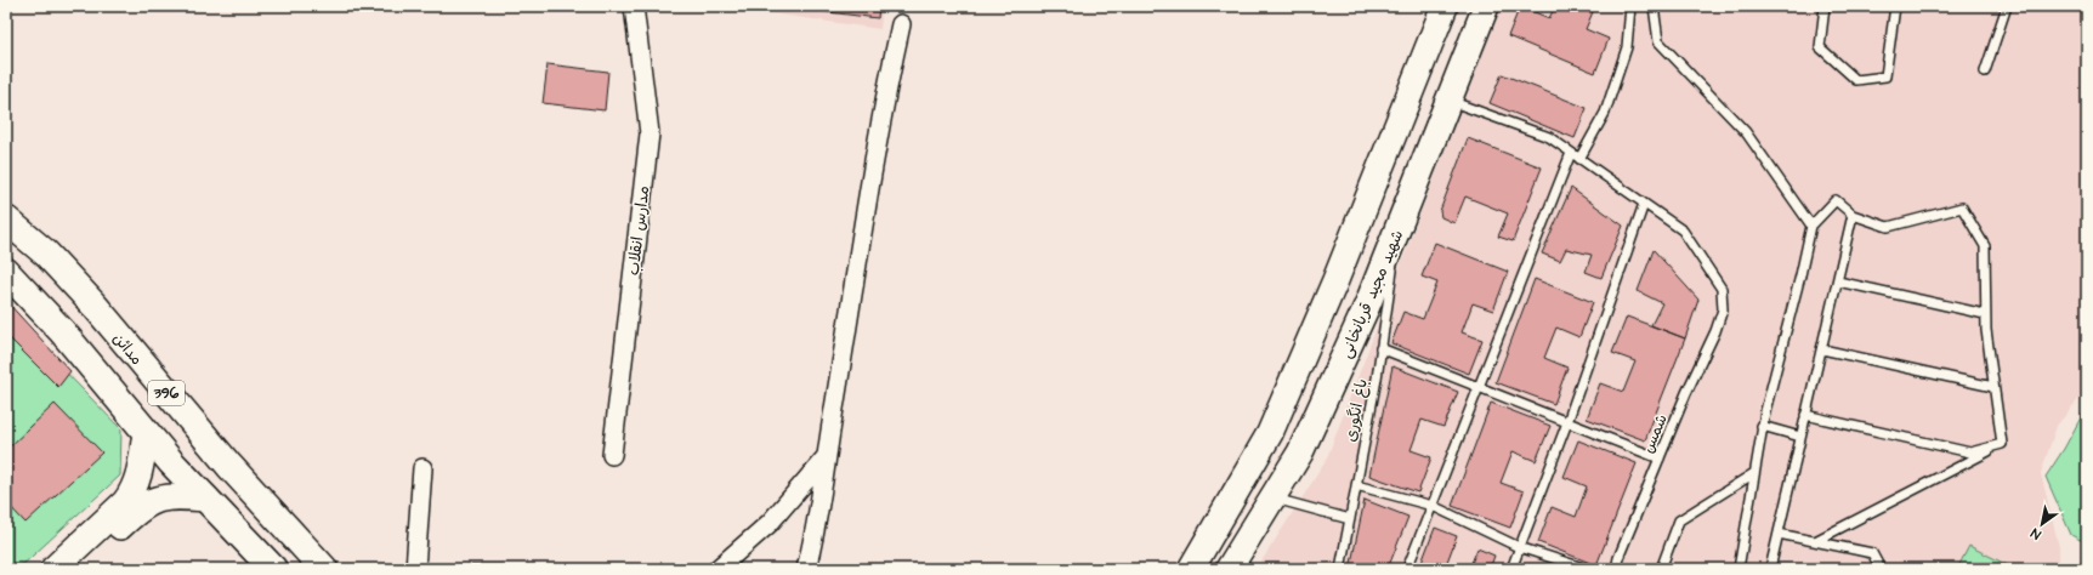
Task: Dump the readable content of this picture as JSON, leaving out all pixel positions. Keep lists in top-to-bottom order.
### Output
{
  "streets": {
    "main road": ["شهید مجید قربانخانی", "مدائن", "396"],
    "street": ["مدارس انقلاب"],
    "lane": ["باغ انگوری", "شمس"]
  },
  "crossings": [
    ["شهید مجید قربانخانی", "باغ انگوری"]
  ],
  "north": "bottom left"
}
